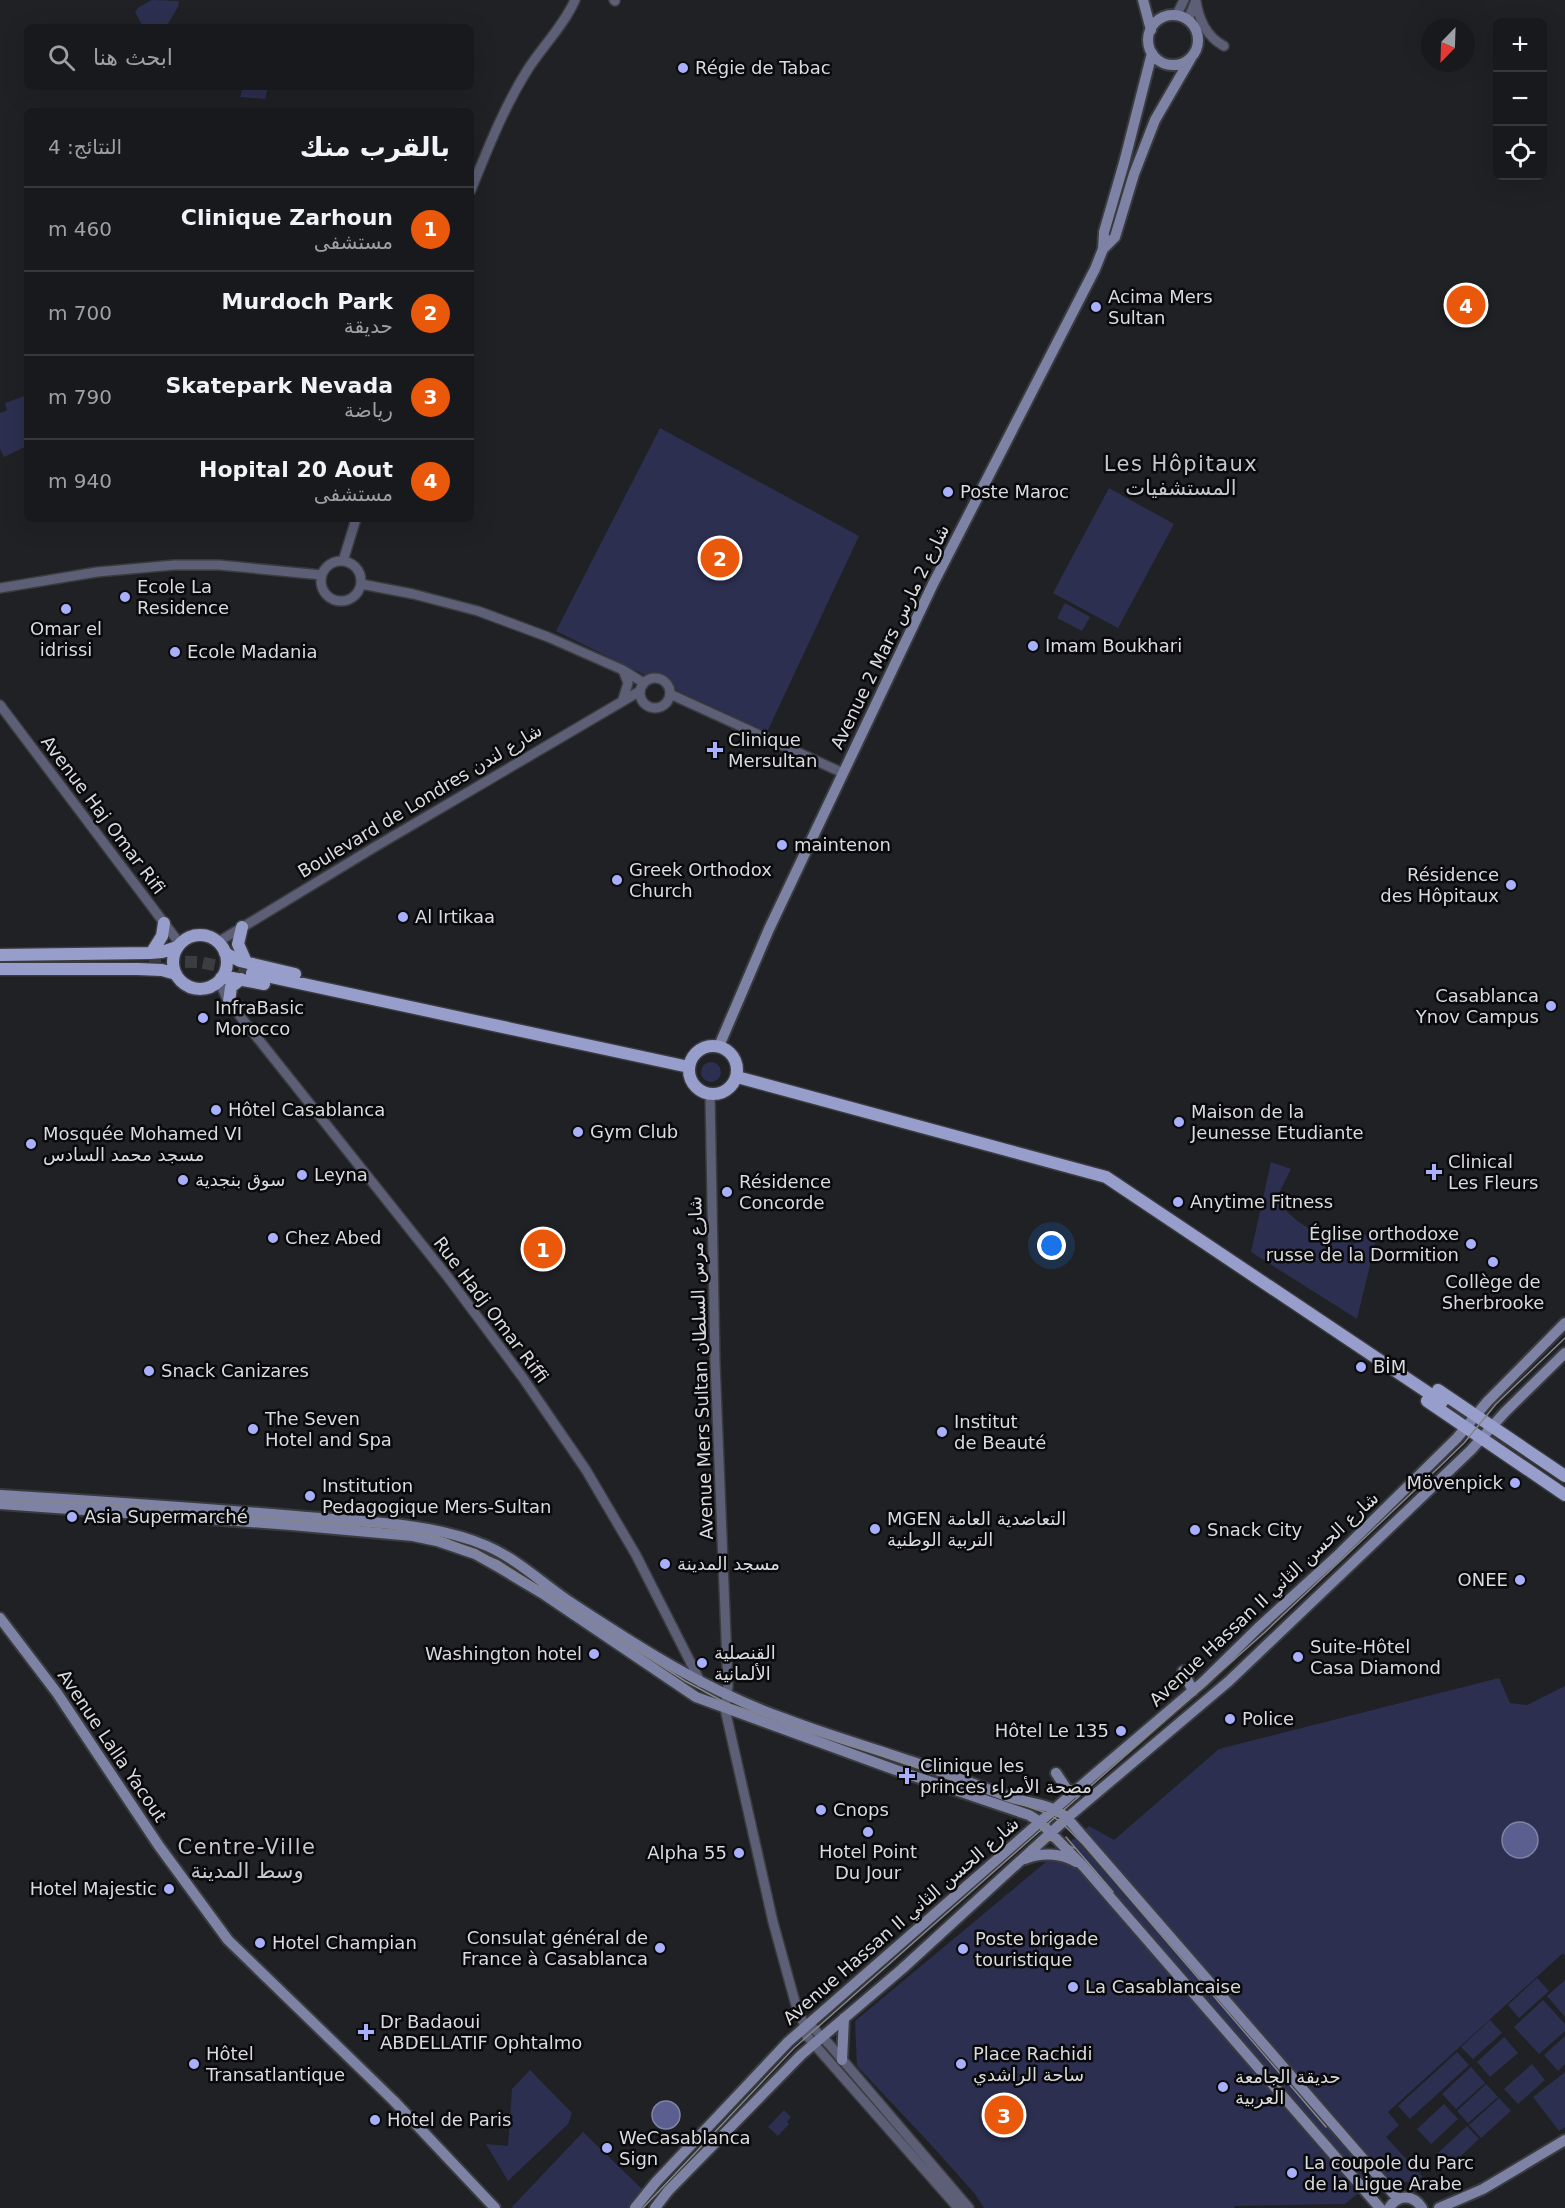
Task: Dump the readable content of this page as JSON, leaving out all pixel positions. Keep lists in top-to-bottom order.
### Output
{
  "streets": {
    "main road": ["Avenue 2 Mars شارع 2 مارس", "Avenue Hassan II شارع الحسن الثاني", "Avenue Lalla Yacout"],
    "street": [
      "Boulevard de Londres شارع لندن",
      "Avenue Haj Omar Rifi",
      "Rue Hadj Omar Riffi",
      "Avenue Mers Sultan شارع مرس السلطان"
    ]
  },
  "crossings": [
    ["Avenue 2 Mars شارع 2 مارس", "Avenue Mers Sultan شارع مرس السلطان"],
    ["Boulevard de Londres شارع لندن", "Avenue Haj Omar Rifi"],
    ["Boulevard de Londres شارع لندن", "Rue Hadj Omar Riffi"],
    ["Avenue Haj Omar Rifi", "Rue Hadj Omar Riffi"],
    ["Avenue Mers Sultan شارع مرس السلطان", "Avenue Hassan II شارع الحسن الثاني"]
  ],
  "districts": ["Les Hôpitaux المستشفيات", "Centre-Ville وسط المدينة"],
  "places": {
    "other": [
      "Régie de Tabac",
      "Acima Mers Sultan",
      "Poste Maroc",
      "Ecole La Residence",
      "Omar el idrissi",
      "Imam Boukhari",
      "Ecole Madania",
      "maintenon",
      "Greek Orthodox Church",
      "Résidence des Hôpitaux",
      "Al Irtikaa",
      "Casablanca Ynov Campus",
      "InfraBasic Morocco",
      "Hôtel Casablanca",
      "Maison de la Jeunesse Etudiante",
      "Gym Club",
      "Mosquée Mohamed VI مسجد محمد السادس",
      "Leyna",
      "سوق بنجدية",
      "Résidence Concorde",
      "Anytime Fitness",
      "Chez Abed",
      "Église orthodoxe russe de la Dormition",
      "Collège de Sherbrooke",
      "BİM",
      "Snack Canizares",
      "The Seven Hotel and Spa",
      "Institut de Beauté",
      "Mövenpick",
      "Institution Pedagogique Mers-Sultan",
      "Asia Supermarché",
      "MGEN التعاضدية العامة التربية الوطنية",
      "Snack City",
      "مسجد المدينة",
      "ONEE",
      "Washington hotel",
      "Suite-Hôtel Casa Diamond",
      "القنصلية الألمانية",
      "Police",
      "Hôtel Le 135",
      "Cnops",
      "Hotel Point Du Jour",
      "Alpha 55",
      "Hotel Majestic",
      "Hotel Champian",
      "Consulat général de France à Casablanca",
      "Poste brigade touristique",
      "La Casablancaise",
      "Hôtel Transatlantique",
      "Place Rachidi ساحة الراشدي",
      "حديقة الجامعة العربية",
      "Hotel de Paris",
      "WeCasablanca Sign",
      "La coupole du Parc de la Ligue Arabe"
    ],
    "health": [
      "Clinique Mersultan",
      "Clinical Les Fleurs",
      "Clinique les princes مصحة الأمراء",
      "Dr Badaoui ABDELLATIF Ophtalmo"
    ]
  },
  "north": "bottom left",
  "page": {
    "map_buttons": ["+", "−"],
    "search": "ابحث هنا",
    "heading": ["بالقرب منك", "النتائج: 4"],
    "list": [
      {
        "mark": "1",
        "name": "Clinique Zarhoun",
        "note": "مستشفى",
        "value": "460 m"
      },
      {
        "mark": "2",
        "name": "Murdoch Park",
        "note": "حديقة",
        "value": "700 m"
      },
      {
        "mark": "3",
        "name": "Skatepark Nevada",
        "note": "رياضة",
        "value": "790 m"
      },
      {
        "mark": "4",
        "name": "Hopital 20 Aout",
        "note": "مستشفى",
        "value": "940 m"
      }
    ],
    "pins": [
      "4",
      "2",
      "1",
      "3"
    ]
  }
}
